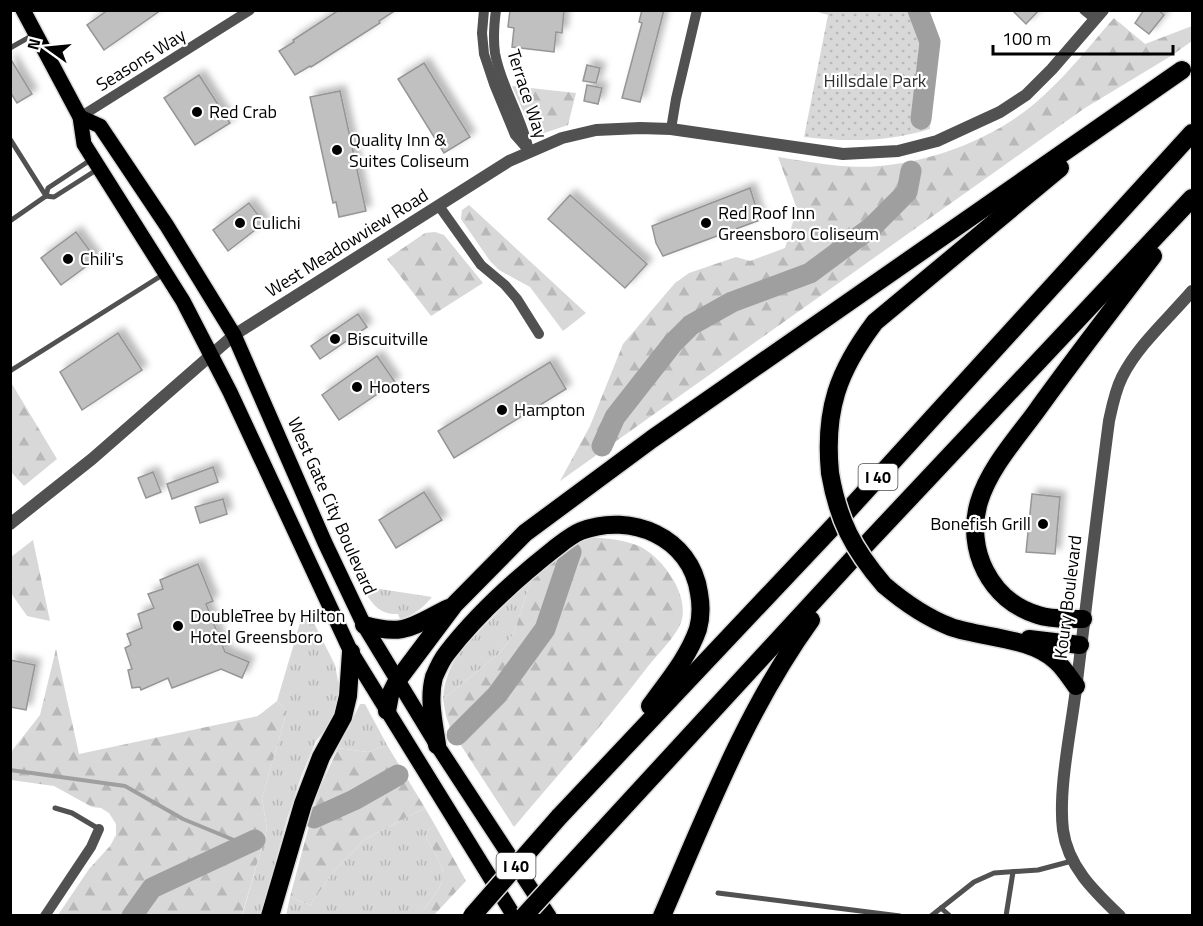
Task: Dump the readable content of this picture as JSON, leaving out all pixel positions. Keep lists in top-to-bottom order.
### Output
{
  "streets": {
    "highway": ["I 40"],
    "main road": ["West Gate City Boulevard"],
    "street": [
      "Seasons Way",
      "Terrace Way",
      "West Meadowview Road",
      "Koury Boulevard"
    ]
  },
  "crossings": [
    ["Seasons Way", "West Gate City Boulevard"],
    ["Terrace Way", "West Meadowview Road"],
    ["West Meadowview Road", "West Gate City Boulevard"]
  ],
  "parks": ["Hillsdale Park"],
  "places": [
    "Red Crab",
    "Quality Inn & Suites Coliseum",
    "Culichi",
    "Red Roof Inn Greensboro Coliseum",
    "Chili's",
    "Biscuitville",
    "Hooters",
    "Hampton",
    "Bonefish Grill",
    "DoubleTree by Hilton Hotel Greensboro"
  ],
  "scale_bar": "100 m",
  "north": "left"
}
